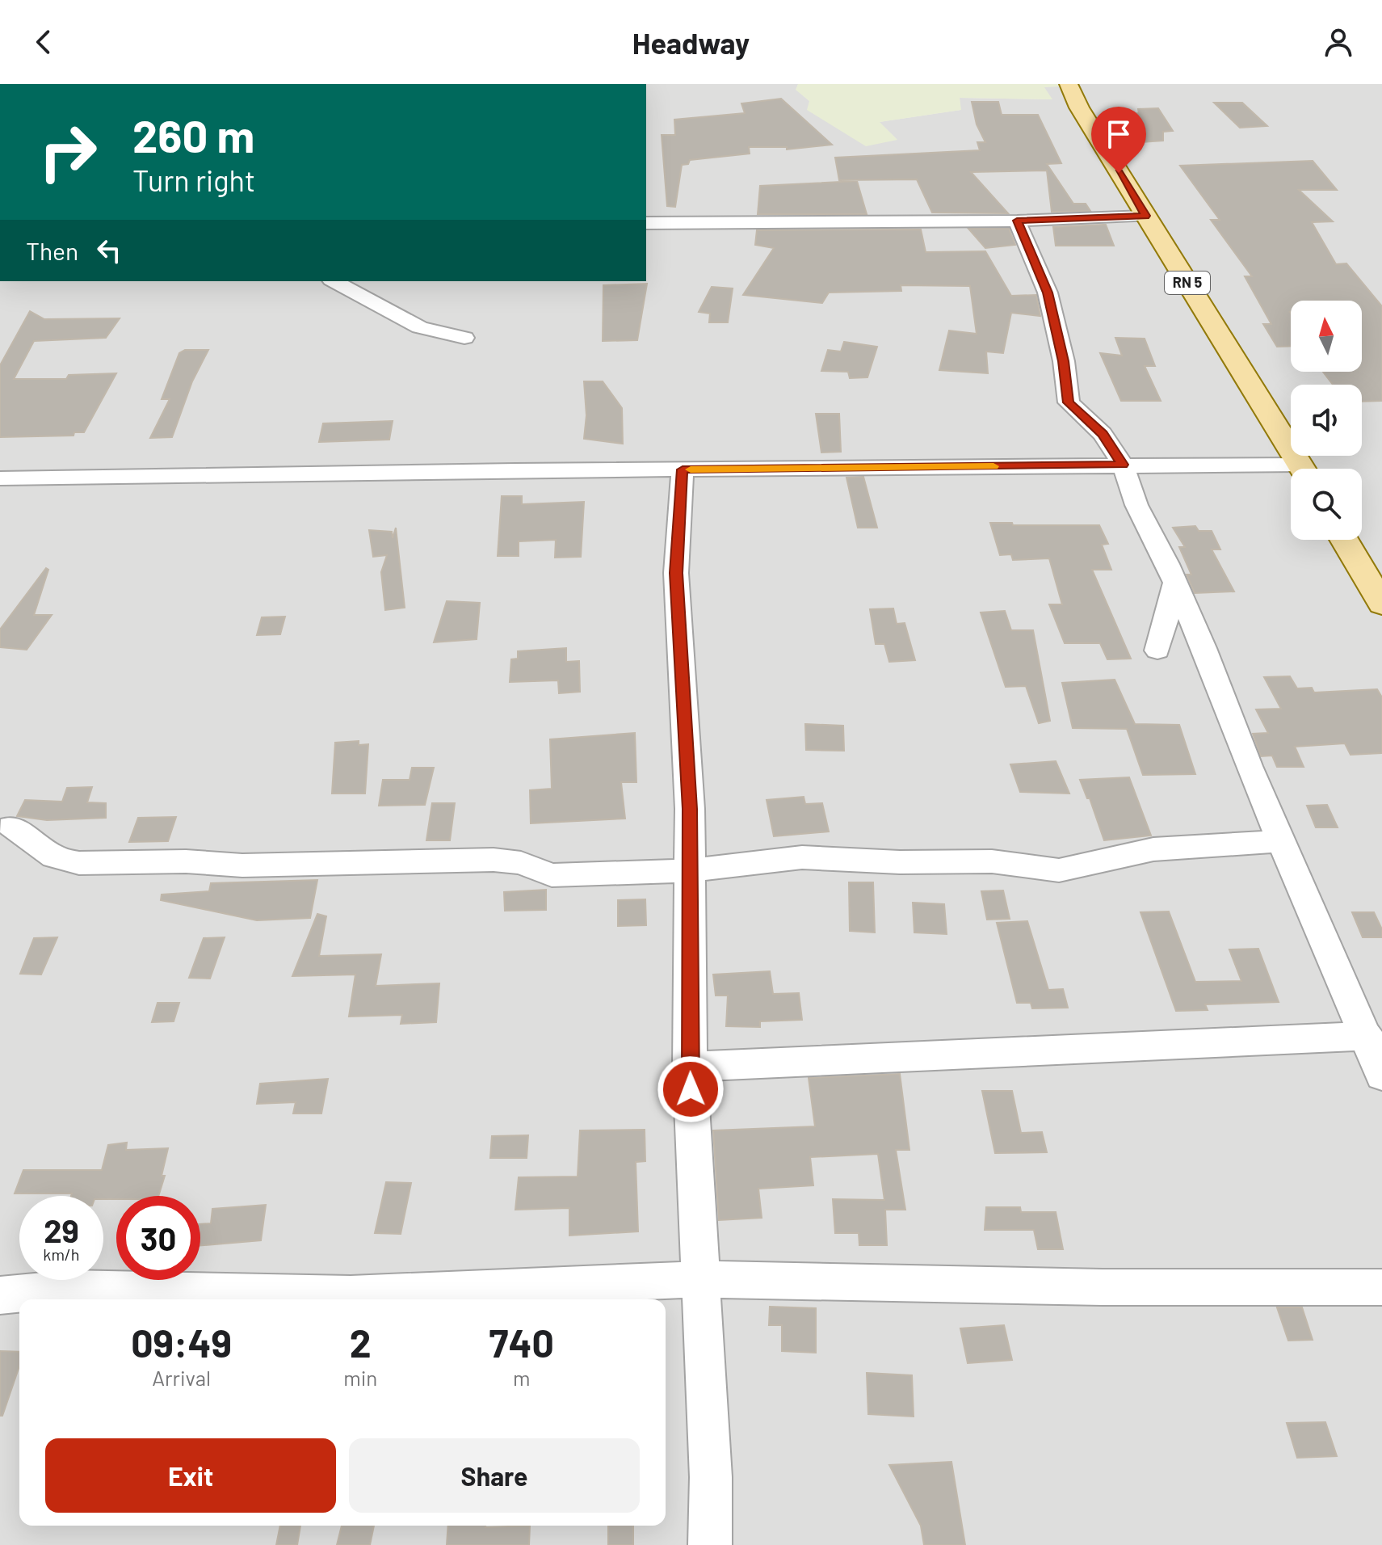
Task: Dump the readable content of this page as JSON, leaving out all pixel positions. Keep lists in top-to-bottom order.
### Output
{
  "streets": {
    "main road": ["RN 5"]
  },
  "north": "top",
  "page": {
    "header": "Headway",
    "turn": ["260 m", "Turn right"],
    "then": "Then",
    "speed": "29 km/h",
    "limit": "30",
    "eta": [
      "09:49",
      "Arrival",
      "2",
      "min",
      "740",
      "m"
    ],
    "buttons": ["Exit", "Share"]
  }
}
